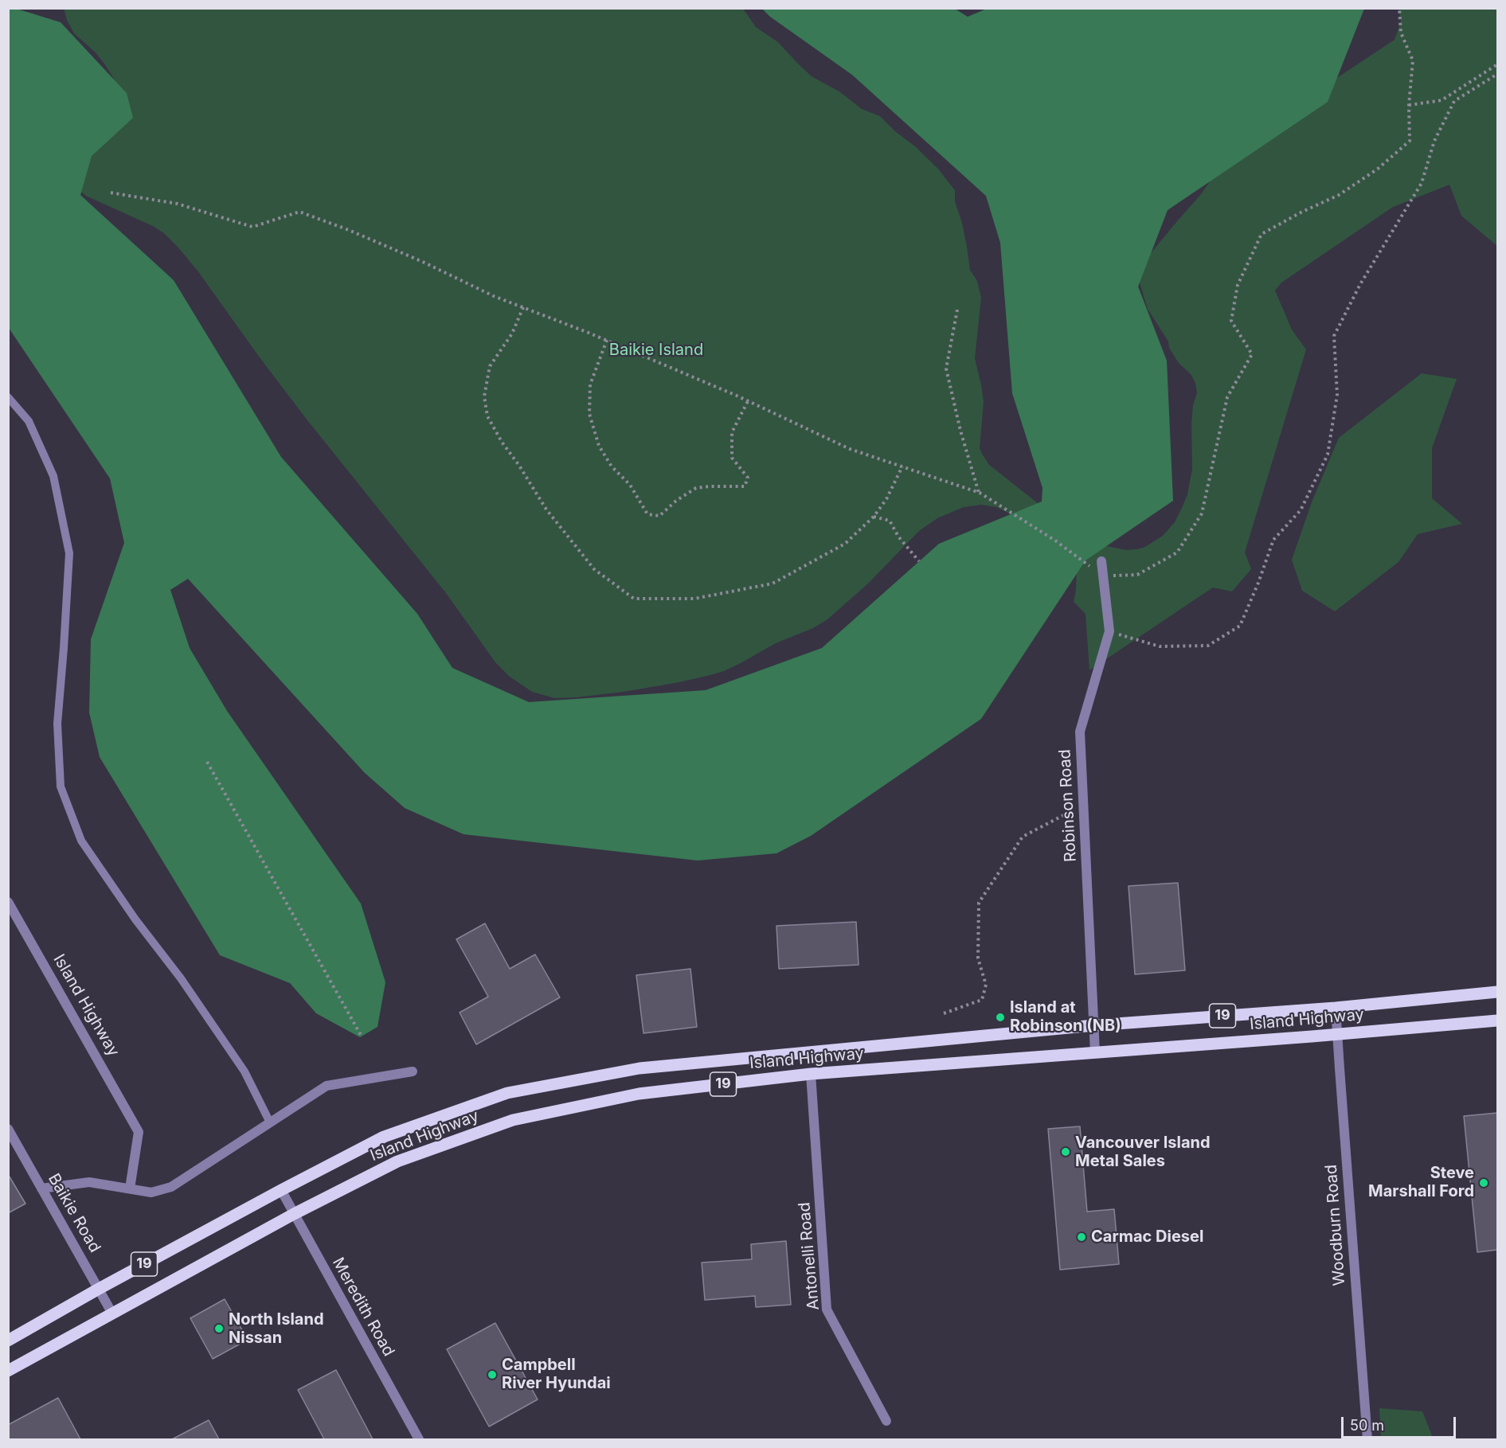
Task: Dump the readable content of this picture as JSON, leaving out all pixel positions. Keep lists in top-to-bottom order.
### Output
{
  "streets": {
    "main road": ["Island Highway", "19"],
    "street": [
      "Robinson Road",
      "Baikie Road",
      "Woodburn Road",
      "Antonelli Road",
      "Meredith Road"
    ]
  },
  "crossings": [
    ["Robinson Road", "Island Highway"],
    ["Island Highway", "Baikie Road"],
    ["Island Highway", "Woodburn Road"],
    ["Island Highway", "Antonelli Road"],
    ["Island Highway", "Meredith Road"]
  ],
  "parks": ["Baikie Island"],
  "places": [
    "Island at Robinson (NB)",
    "Vancouver Island Metal Sales",
    "Steve Marshall Ford",
    "Carmac Diesel",
    "North Island Nissan",
    "Campbell River Hyundai"
  ],
  "scale_bar": "50 m"
}
